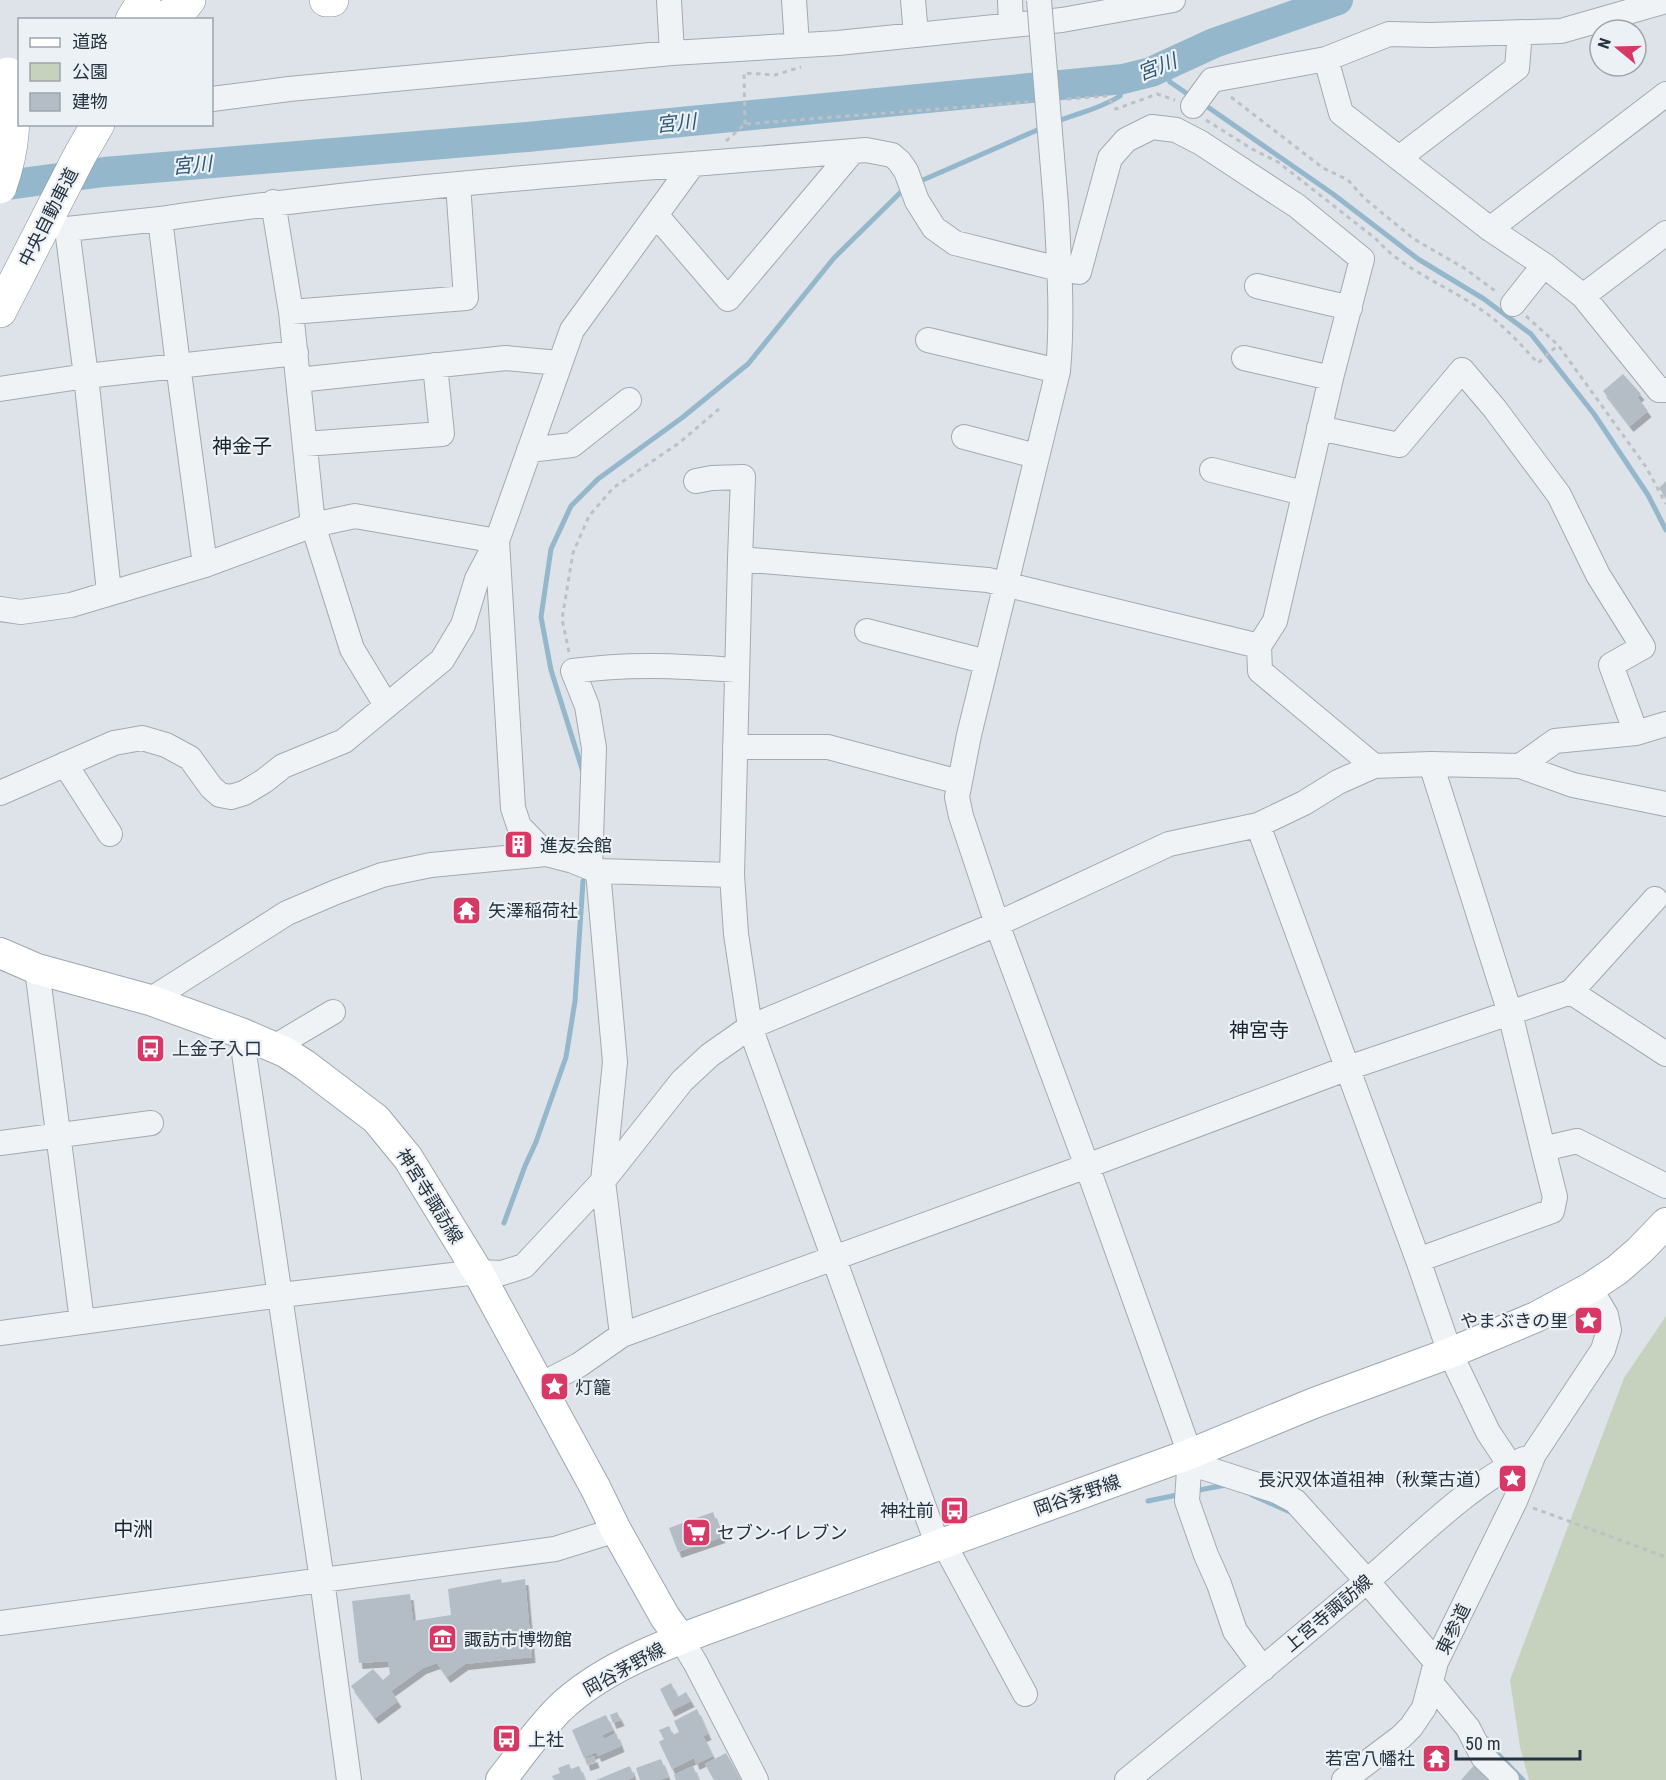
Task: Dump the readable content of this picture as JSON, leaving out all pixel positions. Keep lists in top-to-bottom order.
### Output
{
  "streets": {
    "highway": ["中央自動車道"],
    "main road": ["神宮寺諏訪線", "岡谷茅野線"],
    "street": ["上宮寺諏訪線", "東参道"]
  },
  "crossings": [
    ["神宮寺諏訪線", "岡谷茅野線"],
    ["岡谷茅野線", "東参道"],
    ["上宮寺諏訪線", "東参道"]
  ],
  "districts": ["神金子", "神宮寺", "中洲"],
  "water": ["宮川"],
  "places": {
    "building": ["進友会館"],
    "temple": ["矢澤稲荷社", "若宮八幡社"],
    "bus stop": ["上金子入口", "神社前", "上社"],
    "place": ["やまぶきの里", "灯籠", "長沢双体道祖神（秋葉古道）"],
    "supermarket": ["セブン-イレブン"],
    "museum": ["諏訪市博物館"]
  },
  "legend": ["道路", "公園", "建物"],
  "scale_bar": "50 m",
  "north": "left"
}
